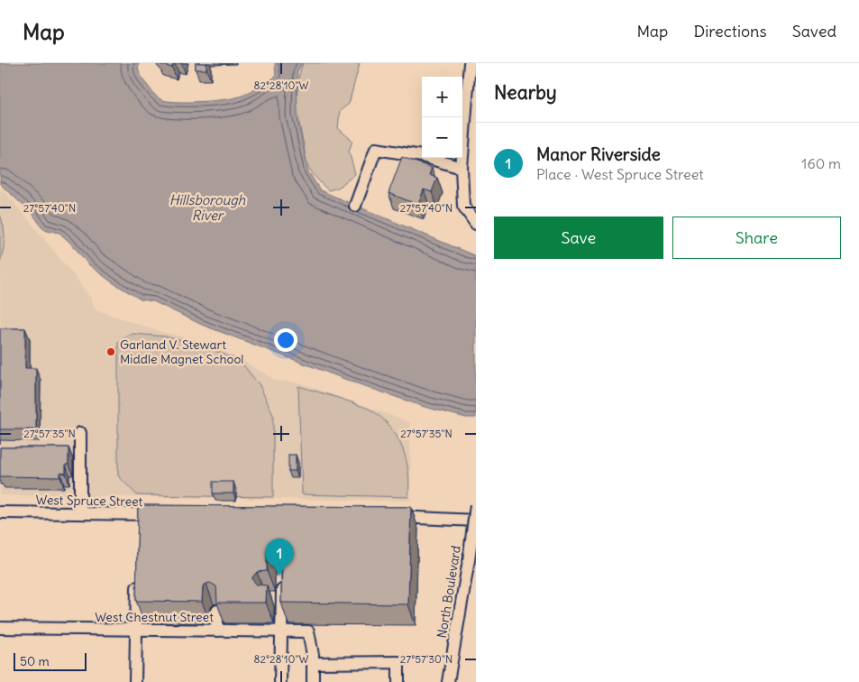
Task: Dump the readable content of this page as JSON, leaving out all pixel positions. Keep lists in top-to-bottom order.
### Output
{
  "streets": {
    "street": ["West Spruce Street", "North Boulevard", "West Chestnut Street"]
  },
  "water": ["Hillsborough River"],
  "places": ["Garland V. Stewart Middle Magnet School"],
  "scale_bar": "50 m",
  "page": {
    "header": "Map",
    "nav": ["Map", "Directions", "Saved"],
    "heading": "Nearby",
    "map_buttons": ["+", "−"],
    "list": [
      {
        "mark": "1",
        "name": "Manor Riverside",
        "note": "Place · West Spruce Street",
        "value": "160 m"
      }
    ],
    "buttons": ["Save", "Share"],
    "pins": "1",
    "scale": "50 m"
  },
  "coordinates": [
    "82°28'10\"W",
    "27°57'40\"N",
    "27°57'35\"N",
    "27°57'30\"N"
  ]
}
